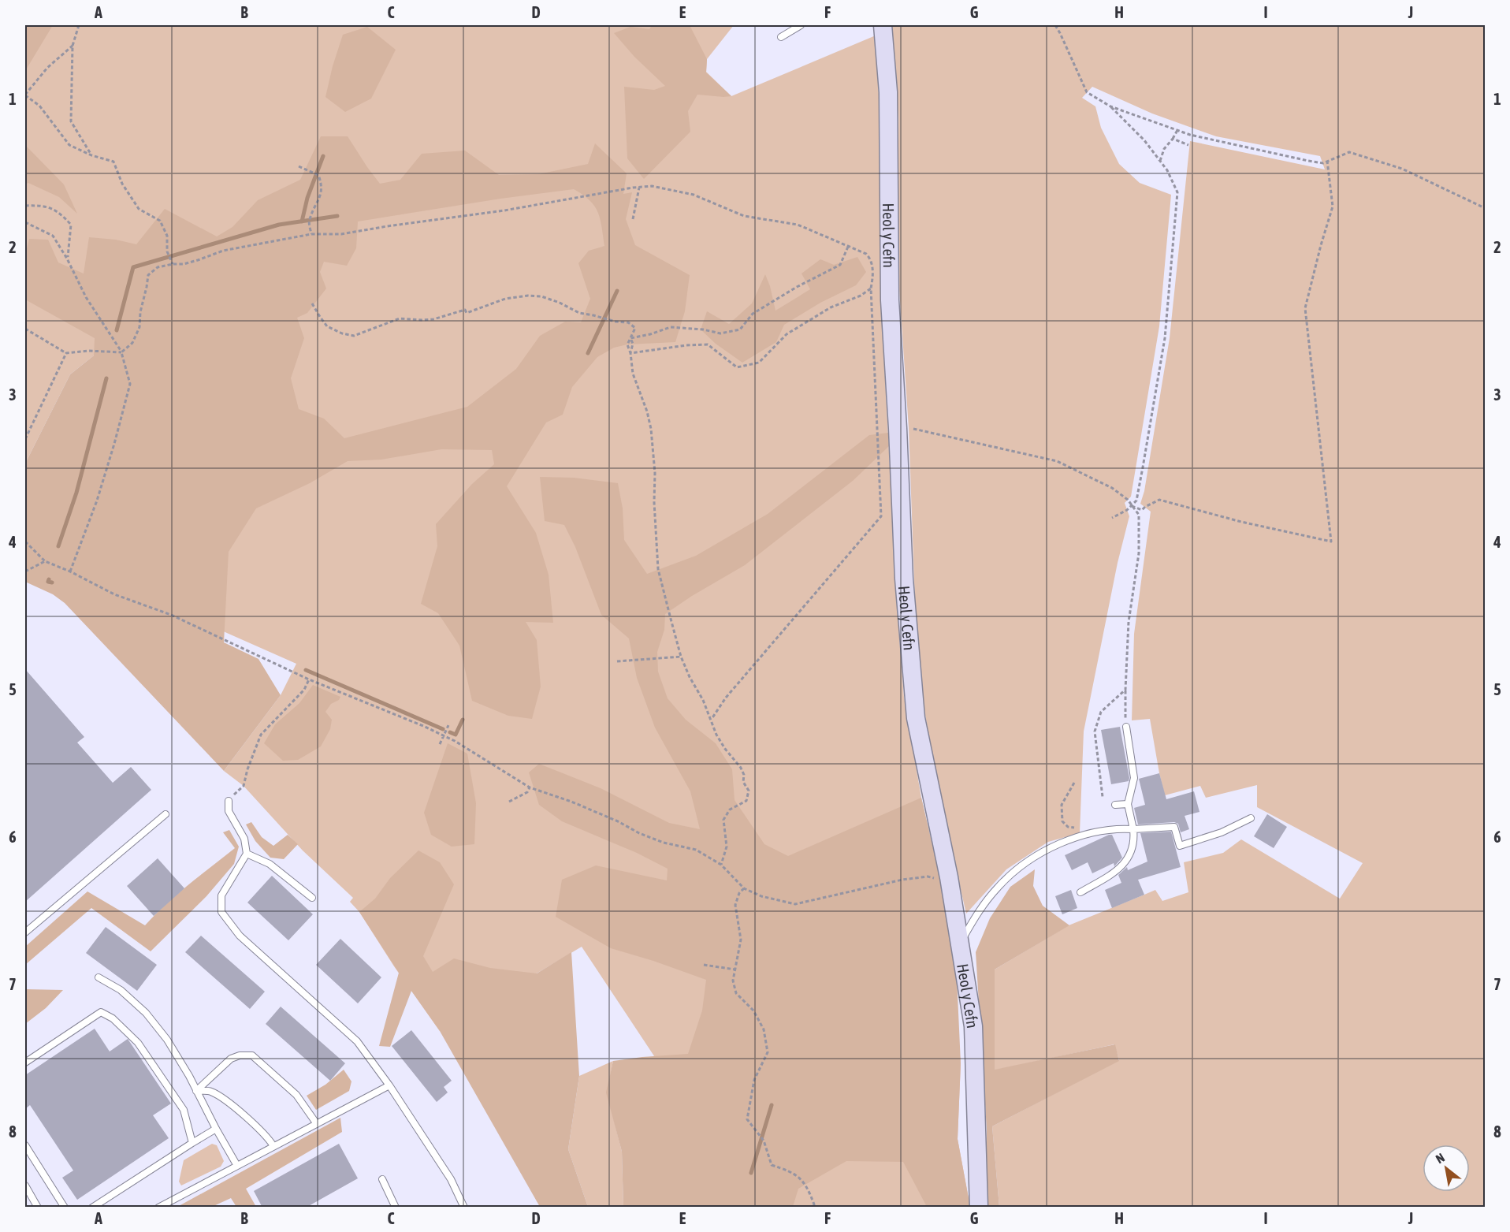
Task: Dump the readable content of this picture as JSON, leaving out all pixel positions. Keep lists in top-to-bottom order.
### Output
{
  "streets": {
    "street": ["Heol y Cefn"]
  },
  "north": "top left",
  "grid": {
    "columns": [
      "A",
      "B",
      "C",
      "D",
      "E",
      "F",
      "G",
      "H",
      "I",
      "J"
    ],
    "rows": [
      "1",
      "2",
      "3",
      "4",
      "5",
      "6",
      "7",
      "8"
    ]
  }
}
